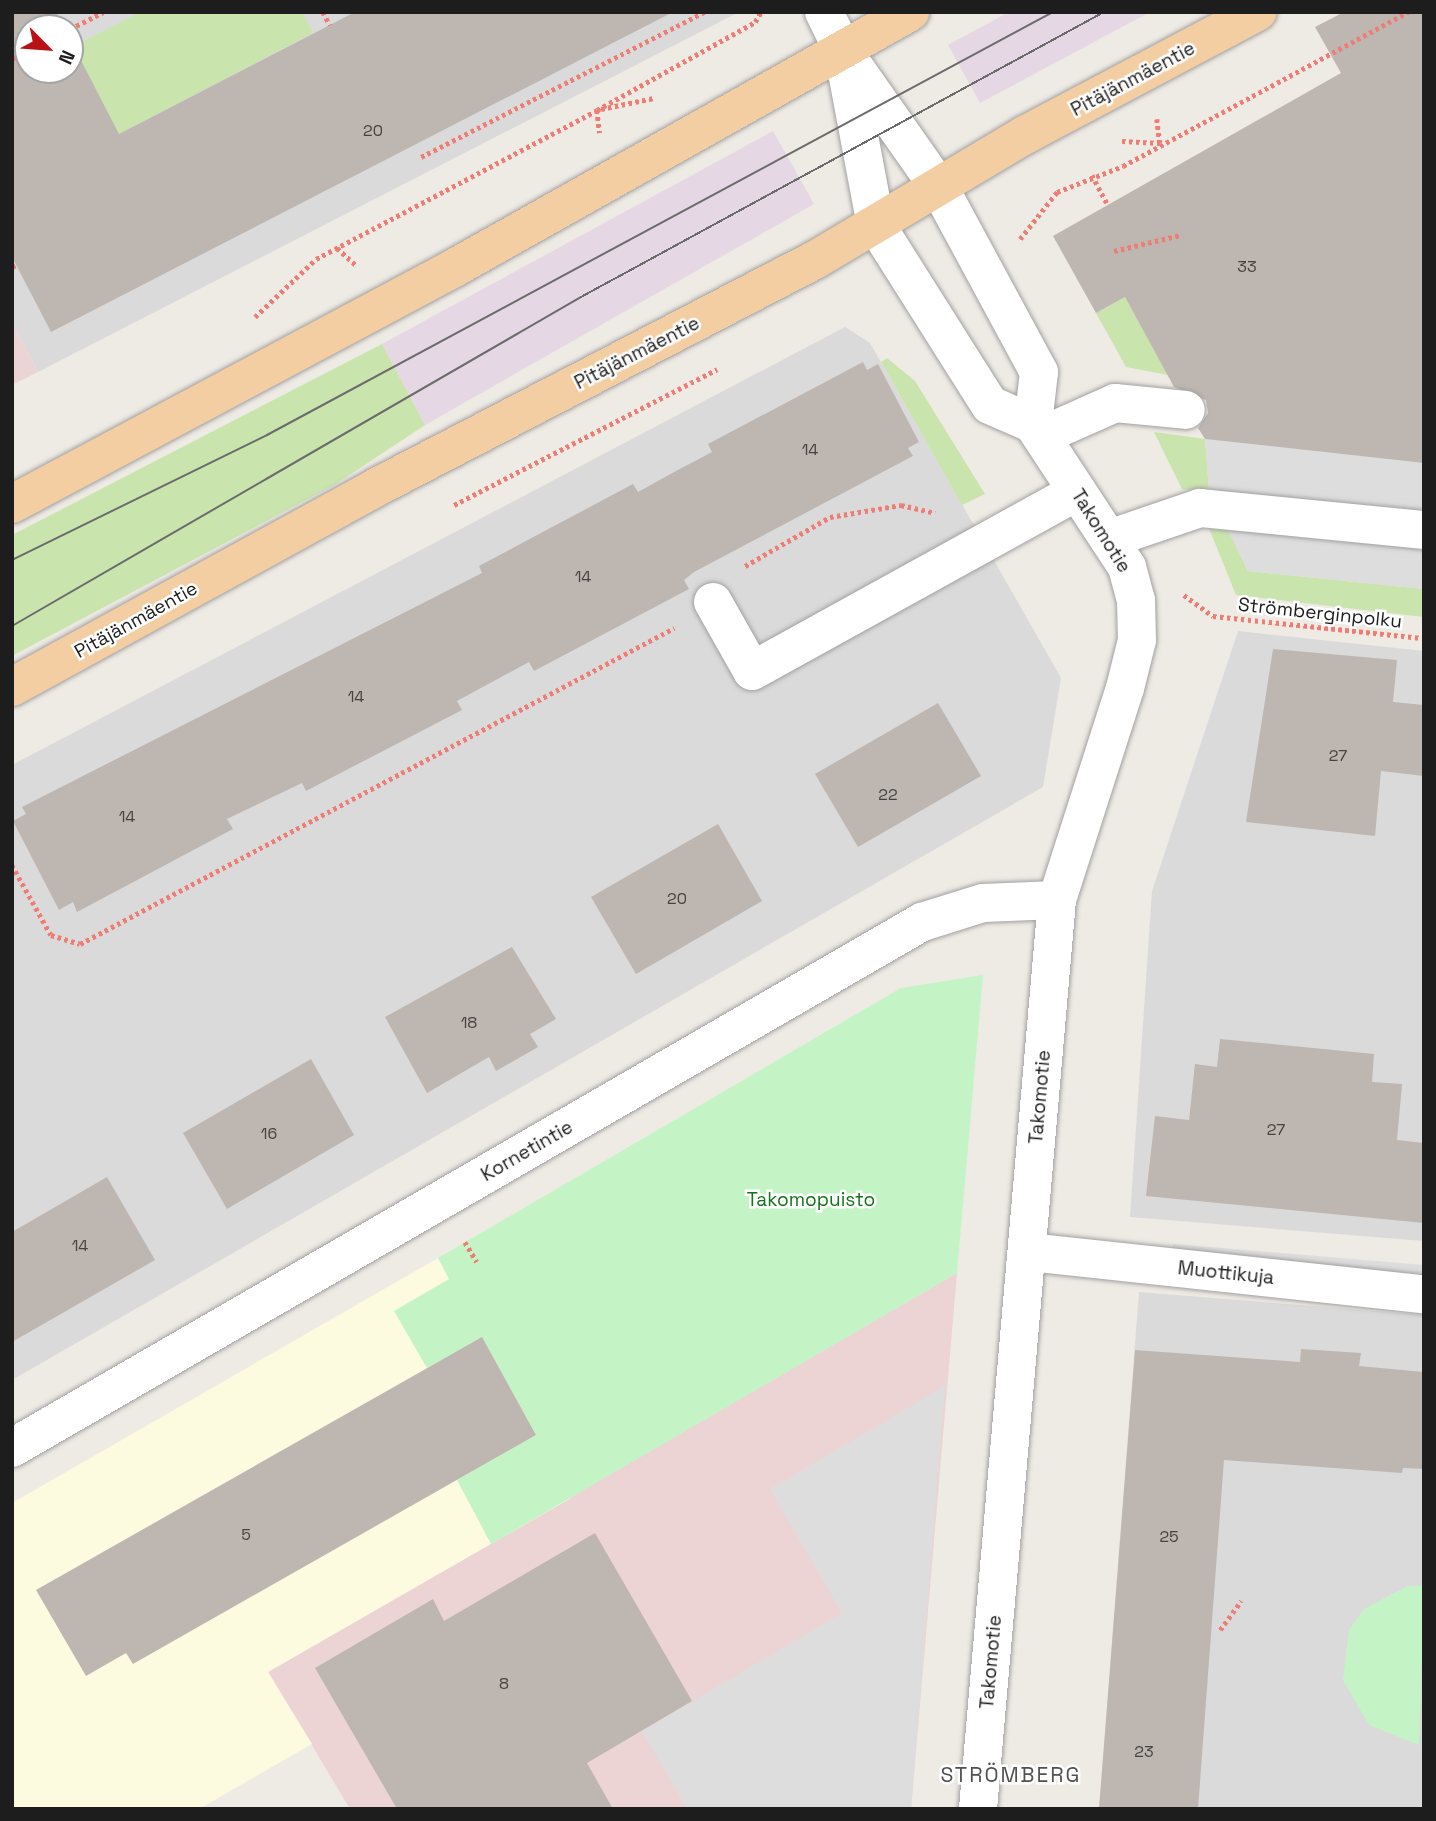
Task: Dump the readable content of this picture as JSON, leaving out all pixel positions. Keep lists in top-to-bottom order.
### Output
{
  "streets": {
    "main road": ["Pitäjänmäentie"],
    "street": ["Takomotie", "Kornetintie", "Muottikuja"],
    "path": ["Strömberginpolku"]
  },
  "crossings": [
    ["Takomotie", "Kornetintie"],
    ["Takomotie", "Muottikuja"]
  ],
  "districts": ["STRÖMBERG"],
  "parks": ["Takomopuisto"],
  "house_numbers": [
    "20",
    "33",
    "14",
    "14",
    "14",
    "27",
    "22",
    "14",
    "20",
    "18",
    "27",
    "16",
    "14",
    "5",
    "25",
    "8",
    "23"
  ],
  "north": "bottom right"
}
